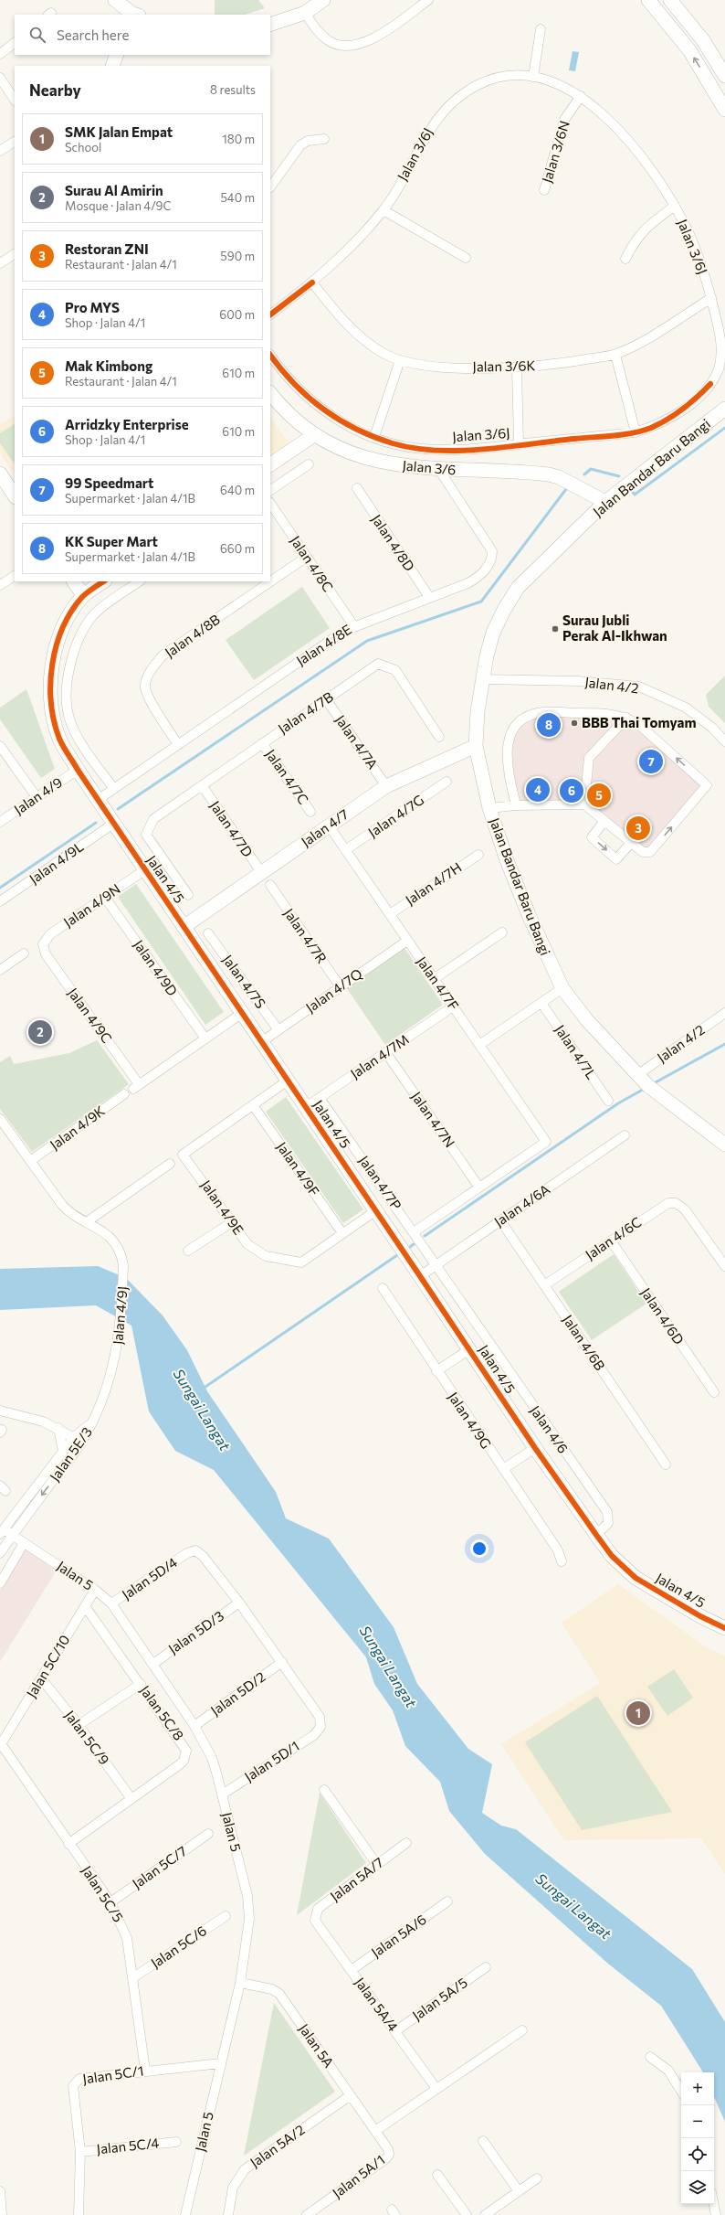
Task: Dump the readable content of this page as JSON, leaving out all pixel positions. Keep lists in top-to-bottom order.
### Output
{
  "streets": {
    "street": [
      "Jalan 3/6N",
      "Jalan 3/6J",
      "Jalan 3/6K",
      "Jalan 3/6",
      "Jalan Bandar Baru Bangi",
      "Jalan 4/8D",
      "Jalan 4/8C",
      "Jalan 4/8B",
      "Jalan 4/8E",
      "Jalan 4/2",
      "Jalan 4/7B",
      "Jalan 4/7A",
      "Jalan 4/7C",
      "Jalan 4/9",
      "Jalan 4/7G",
      "Jalan 4/7",
      "Jalan 4/7D",
      "Jalan 4/9L",
      "Jalan 4/5",
      "Jalan 4/7H",
      "Jalan 4/9N",
      "Jalan 4/7R",
      "Jalan 4/9D",
      "Jalan 4/7S",
      "Jalan 4/7F",
      "Jalan 4/7Q",
      "Jalan 4/9C",
      "Jalan 4/7L",
      "Jalan 4/7M",
      "Jalan 4/7N",
      "Jalan 4/9K",
      "Jalan 4/9F",
      "Jalan 4/7P",
      "Jalan 4/6A",
      "Jalan 4/9E",
      "Jalan 4/6C",
      "Jalan 4/9J",
      "Jalan 4/6D",
      "Jalan 4/6B",
      "Jalan 4/9G",
      "Jalan 4/6",
      "Jalan 5E/3",
      "Jalan 5",
      "Jalan 5D/4",
      "Jalan 5D/3",
      "Jalan 5C/10",
      "Jalan 5D/2",
      "Jalan 5C/8",
      "Jalan 5C/9",
      "Jalan 5D/1",
      "Jalan 5C/7",
      "Jalan 5A/7",
      "Jalan 5C/5",
      "Jalan 5A/6",
      "Jalan 5C/6",
      "Jalan 5A/5",
      "Jalan 5A/4",
      "Jalan 5A",
      "Jalan 5C/1",
      "Jalan 5C/4",
      "Jalan 5A/2",
      "Jalan 5A/1"
    ]
  },
  "crossings": [
    ["Jalan 3/6N", "Jalan 3/6J"],
    ["Jalan 3/6J", "Jalan 3/6K"],
    ["Jalan 3/6", "Jalan Bandar Baru Bangi"],
    ["Jalan 3/6", "Jalan 4/8E"],
    ["Jalan Bandar Baru Bangi", "Jalan 4/2"],
    ["Jalan Bandar Baru Bangi", "Jalan 4/7"],
    ["Jalan 4/8D", "Jalan 4/8E"],
    ["Jalan 4/8C", "Jalan 4/8B"],
    ["Jalan 4/8C", "Jalan 4/8E"],
    ["Jalan 4/8B", "Jalan 4/8E"],
    ["Jalan 4/8E", "Jalan 4/5"],
    ["Jalan 4/7B", "Jalan 4/7A"],
    ["Jalan 4/7B", "Jalan 4/7C"],
    ["Jalan 4/7B", "Jalan 4/7D"],
    ["Jalan 4/7A", "Jalan 4/7"],
    ["Jalan 4/9", "Jalan 4/5"],
    ["Jalan 4/7G", "Jalan 4/7F"],
    ["Jalan 4/7", "Jalan 4/7D"],
    ["Jalan 4/7", "Jalan 4/5"],
    ["Jalan 4/7", "Jalan 4/7F"],
    ["Jalan 4/9L", "Jalan 4/5"],
    ["Jalan 4/5", "Jalan 4/9N"],
    ["Jalan 4/5", "Jalan 4/7Q"],
    ["Jalan 4/5", "Jalan 4/9C"],
    ["Jalan 4/5", "Jalan 4/7M"],
    ["Jalan 4/5", "Jalan 4/6A"],
    ["Jalan 4/5", "Jalan 4/9E"],
    ["Jalan 4/5", "Jalan 4/6"],
    ["Jalan 4/7H", "Jalan 4/7F"],
    ["Jalan 4/9N", "Jalan 4/9D"],
    ["Jalan 4/9N", "Jalan 4/9C"],
    ["Jalan 4/7R", "Jalan 4/7Q"],
    ["Jalan 4/9D", "Jalan 4/9C"],
    ["Jalan 4/7S", "Jalan 4/7Q"],
    ["Jalan 4/7F", "Jalan 4/7Q"],
    ["Jalan 4/7F", "Jalan 4/7M"],
    ["Jalan 4/7F", "Jalan 4/7N"],
    ["Jalan 4/7M", "Jalan 4/7N"],
    ["Jalan 4/7M", "Jalan 4/7P"],
    ["Jalan 4/9K", "Jalan 4/9J"],
    ["Jalan 4/9F", "Jalan 4/9E"],
    ["Jalan 4/7P", "Jalan 4/6"],
    ["Jalan 4/6A", "Jalan 4/6B"],
    ["Jalan 4/6A", "Jalan 4/6"],
    ["Jalan 4/6C", "Jalan 4/6D"],
    ["Jalan 4/6C", "Jalan 4/6B"],
    ["Jalan 4/9J", "Jalan 5E/3"],
    ["Jalan 5E/3", "Jalan 5"],
    ["Jalan 5", "Jalan 5D/4"],
    ["Jalan 5", "Jalan 5D/3"],
    ["Jalan 5", "Jalan 5C/10"],
    ["Jalan 5", "Jalan 5D/2"],
    ["Jalan 5", "Jalan 5D/1"],
    ["Jalan 5", "Jalan 5A"],
    ["Jalan 5", "Jalan 5C/1"],
    ["Jalan 5D/4", "Jalan 5D/3"],
    ["Jalan 5C/10", "Jalan 5C/8"],
    ["Jalan 5C/10", "Jalan 5C/9"],
    ["Jalan 5C/10", "Jalan 5C/5"],
    ["Jalan 5D/2", "Jalan 5D/1"],
    ["Jalan 5C/8", "Jalan 5C/9"],
    ["Jalan 5C/8", "Jalan 5C/5"],
    ["Jalan 5C/7", "Jalan 5C/5"],
    ["Jalan 5A/7", "Jalan 5A/4"],
    ["Jalan 5C/5", "Jalan 5C/6"],
    ["Jalan 5C/5", "Jalan 5C/1"],
    ["Jalan 5A/6", "Jalan 5A/4"],
    ["Jalan 5A/5", "Jalan 5A/4"],
    ["Jalan 5A", "Jalan 5A/2"],
    ["Jalan 5A", "Jalan 5A/1"],
    ["Jalan 5C/1", "Jalan 5C/4"]
  ],
  "water": ["Sungai Langat"],
  "places": ["Surau Jubli Perak Al-Ikhwan", "BBB Thai Tomyam"],
  "page": {
    "search": "Search here",
    "heading": ["Nearby", "8 results"],
    "list": [
      {
        "mark": "1",
        "name": "SMK Jalan Empat",
        "note": "School",
        "value": "180 m"
      },
      {
        "mark": "2",
        "name": "Surau Al Amirin",
        "note": "Mosque · Jalan 4/9C",
        "value": "540 m"
      },
      {
        "mark": "3",
        "name": "Restoran ZNI",
        "note": "Restaurant · Jalan 4/1",
        "value": "590 m"
      },
      {
        "mark": "4",
        "name": "Pro MYS",
        "note": "Shop · Jalan 4/1",
        "value": "600 m"
      },
      {
        "mark": "5",
        "name": "Mak Kimbong",
        "note": "Restaurant · Jalan 4/1",
        "value": "610 m"
      },
      {
        "mark": "6",
        "name": "Arridzky Enterprise",
        "note": "Shop · Jalan 4/1",
        "value": "610 m"
      },
      {
        "mark": "7",
        "name": "99 Speedmart",
        "note": "Supermarket · Jalan 4/1B",
        "value": "640 m"
      },
      {
        "mark": "8",
        "name": "KK Super Mart",
        "note": "Supermarket · Jalan 4/1B",
        "value": "660 m"
      }
    ],
    "pins": [
      "8",
      "7",
      "4",
      "6",
      "5",
      "3",
      "2",
      "1"
    ],
    "map_buttons": ["+", "−"]
  }
}
